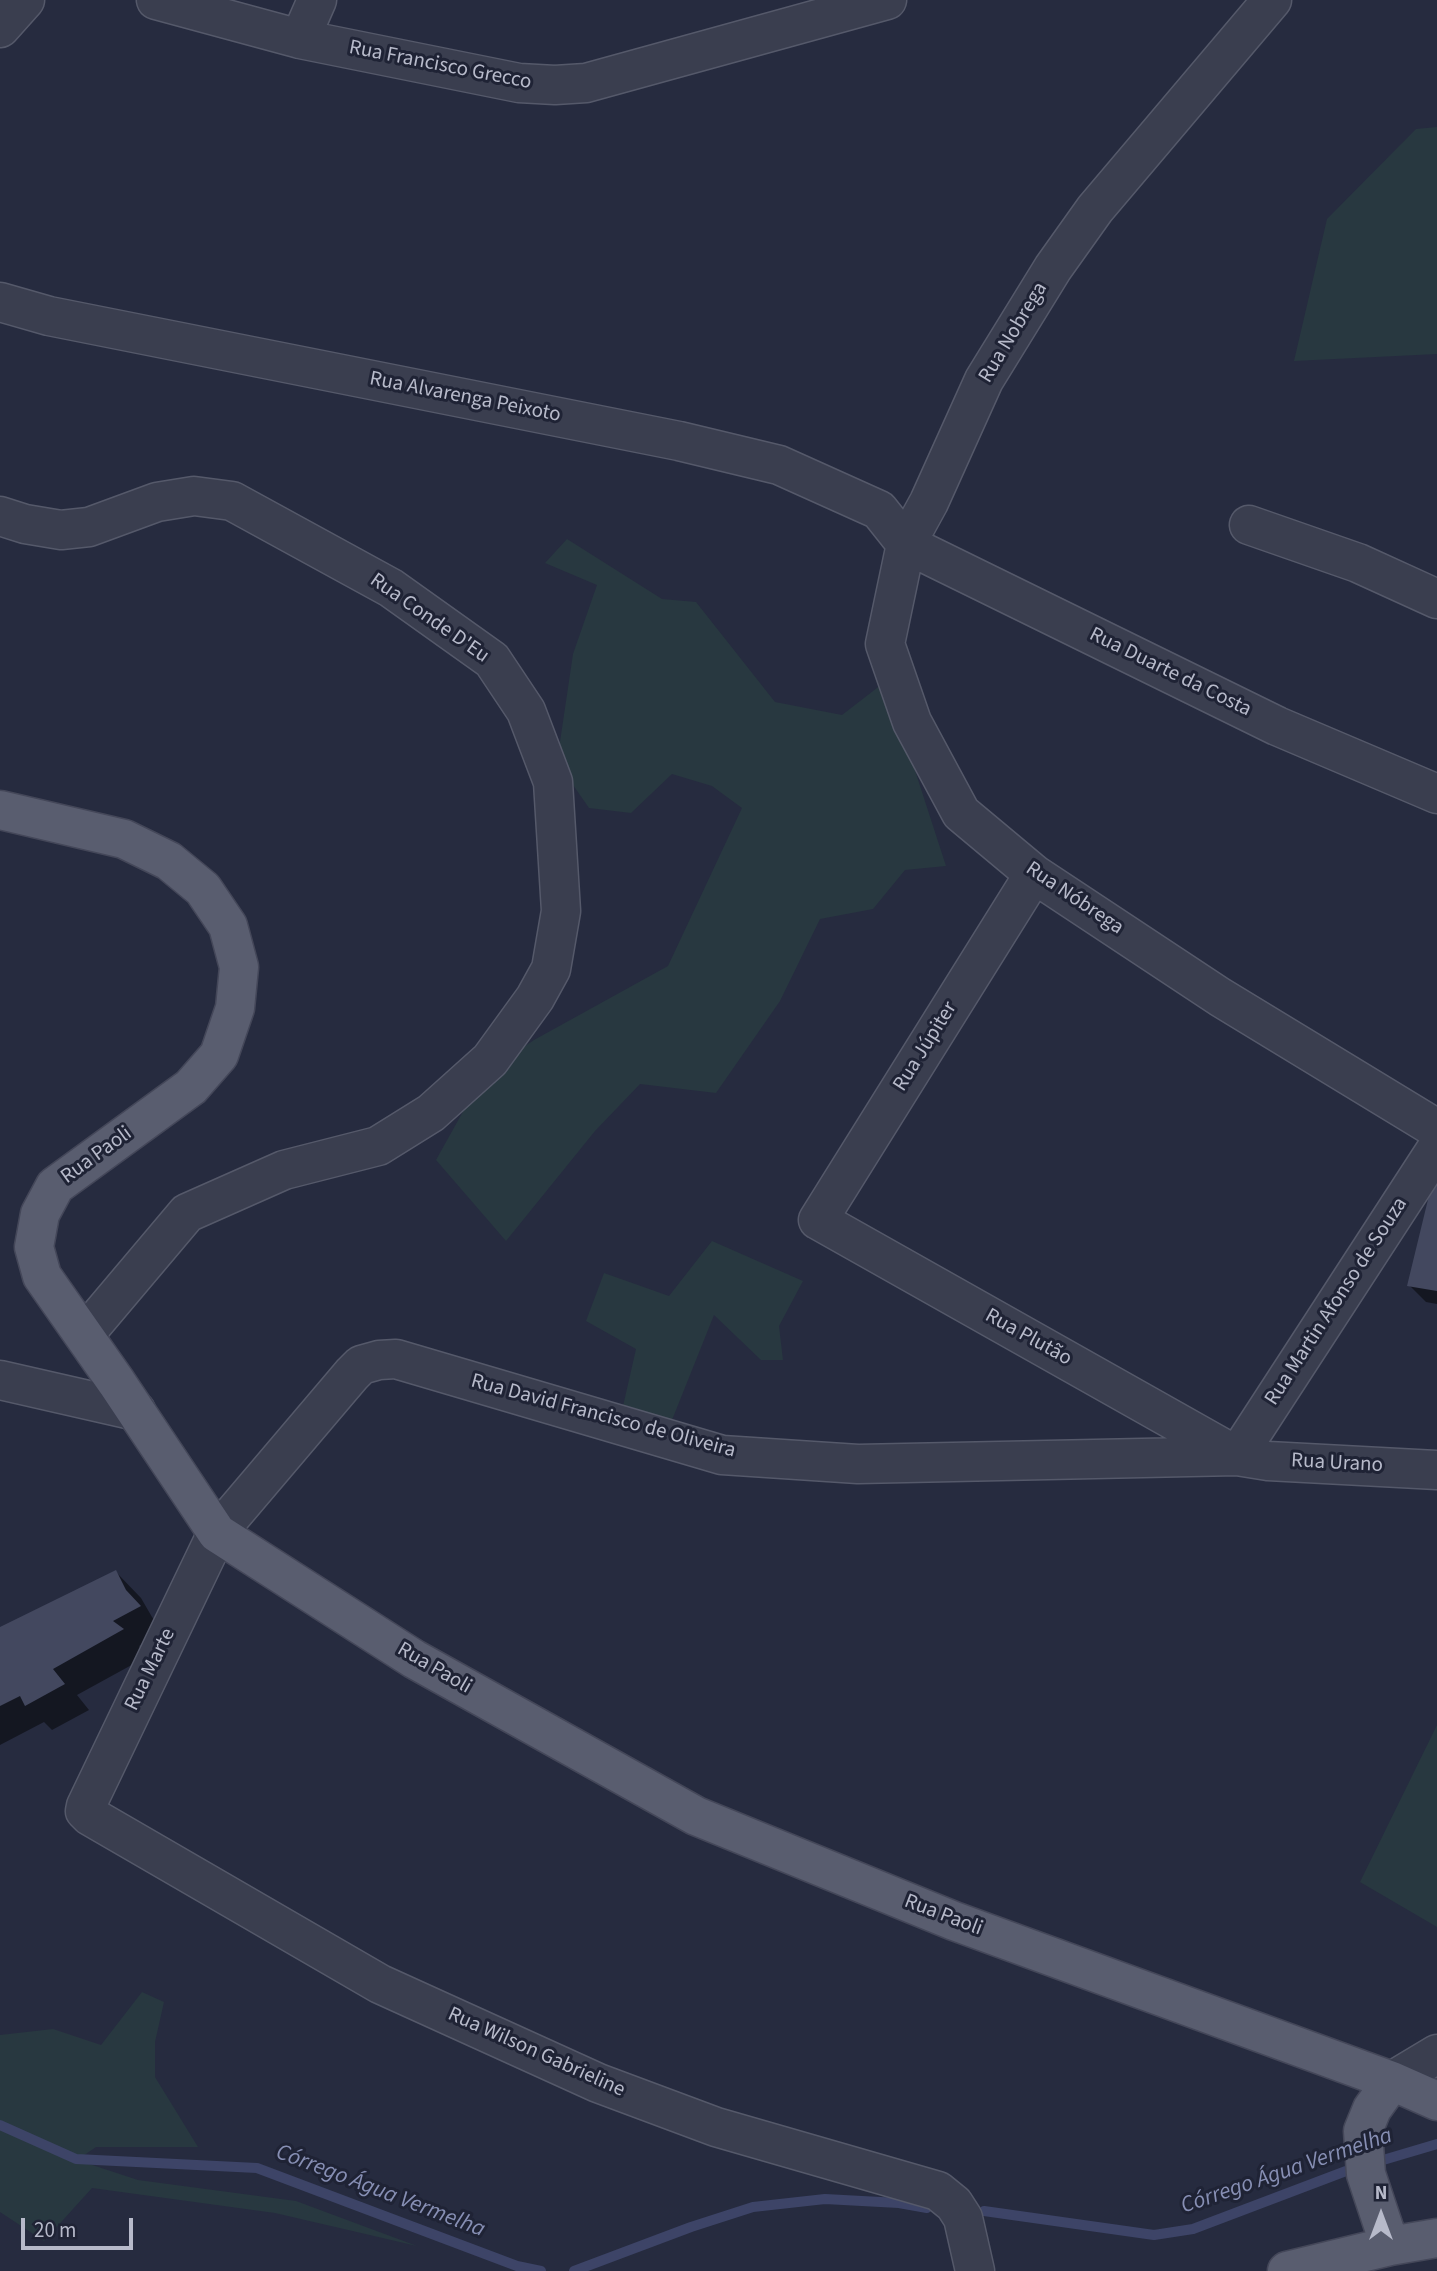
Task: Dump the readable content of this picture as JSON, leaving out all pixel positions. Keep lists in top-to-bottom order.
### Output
{
  "streets": {
    "main road": ["Rua Paoli"],
    "street": [
      "Rua Francisco Grecco",
      "Rua Nobrega",
      "Rua Alvarenga Peixoto",
      "Rua Conde D'Eu",
      "Rua Duarte da Costa",
      "Rua Nóbrega",
      "Rua Júpiter",
      "Rua Martin Afonso de Souza",
      "Rua Plutão",
      "Rua David Francisco de Oliveira",
      "Rua Urano",
      "Rua Marte",
      "Rua Wilson Gabrieline"
    ]
  },
  "crossings": [
    ["Rua Nobrega", "Rua Alvarenga Peixoto"],
    ["Rua Nobrega", "Rua Duarte da Costa"],
    ["Rua Nobrega", "Rua Nóbrega"],
    ["Rua Alvarenga Peixoto", "Rua Duarte da Costa"],
    ["Rua Alvarenga Peixoto", "Rua Nóbrega"],
    ["Rua Conde D'Eu", "Rua Paoli"],
    ["Rua Duarte da Costa", "Rua Nóbrega"],
    ["Rua Nóbrega", "Rua Júpiter"],
    ["Rua Júpiter", "Rua Plutão"],
    ["Rua Paoli", "Rua David Francisco de Oliveira"],
    ["Rua Paoli", "Rua Marte"],
    ["Rua Martin Afonso de Souza", "Rua Plutão"],
    ["Rua Martin Afonso de Souza", "Rua David Francisco de Oliveira"],
    ["Rua Martin Afonso de Souza", "Rua Urano"],
    ["Rua Plutão", "Rua David Francisco de Oliveira"],
    ["Rua Plutão", "Rua Urano"],
    ["Rua David Francisco de Oliveira", "Rua Urano"],
    ["Rua David Francisco de Oliveira", "Rua Marte"],
    ["Rua Marte", "Rua Wilson Gabrieline"]
  ],
  "water": ["Córrego Água Vermelha"],
  "scale_bar": "20 m",
  "north": "top"
}
